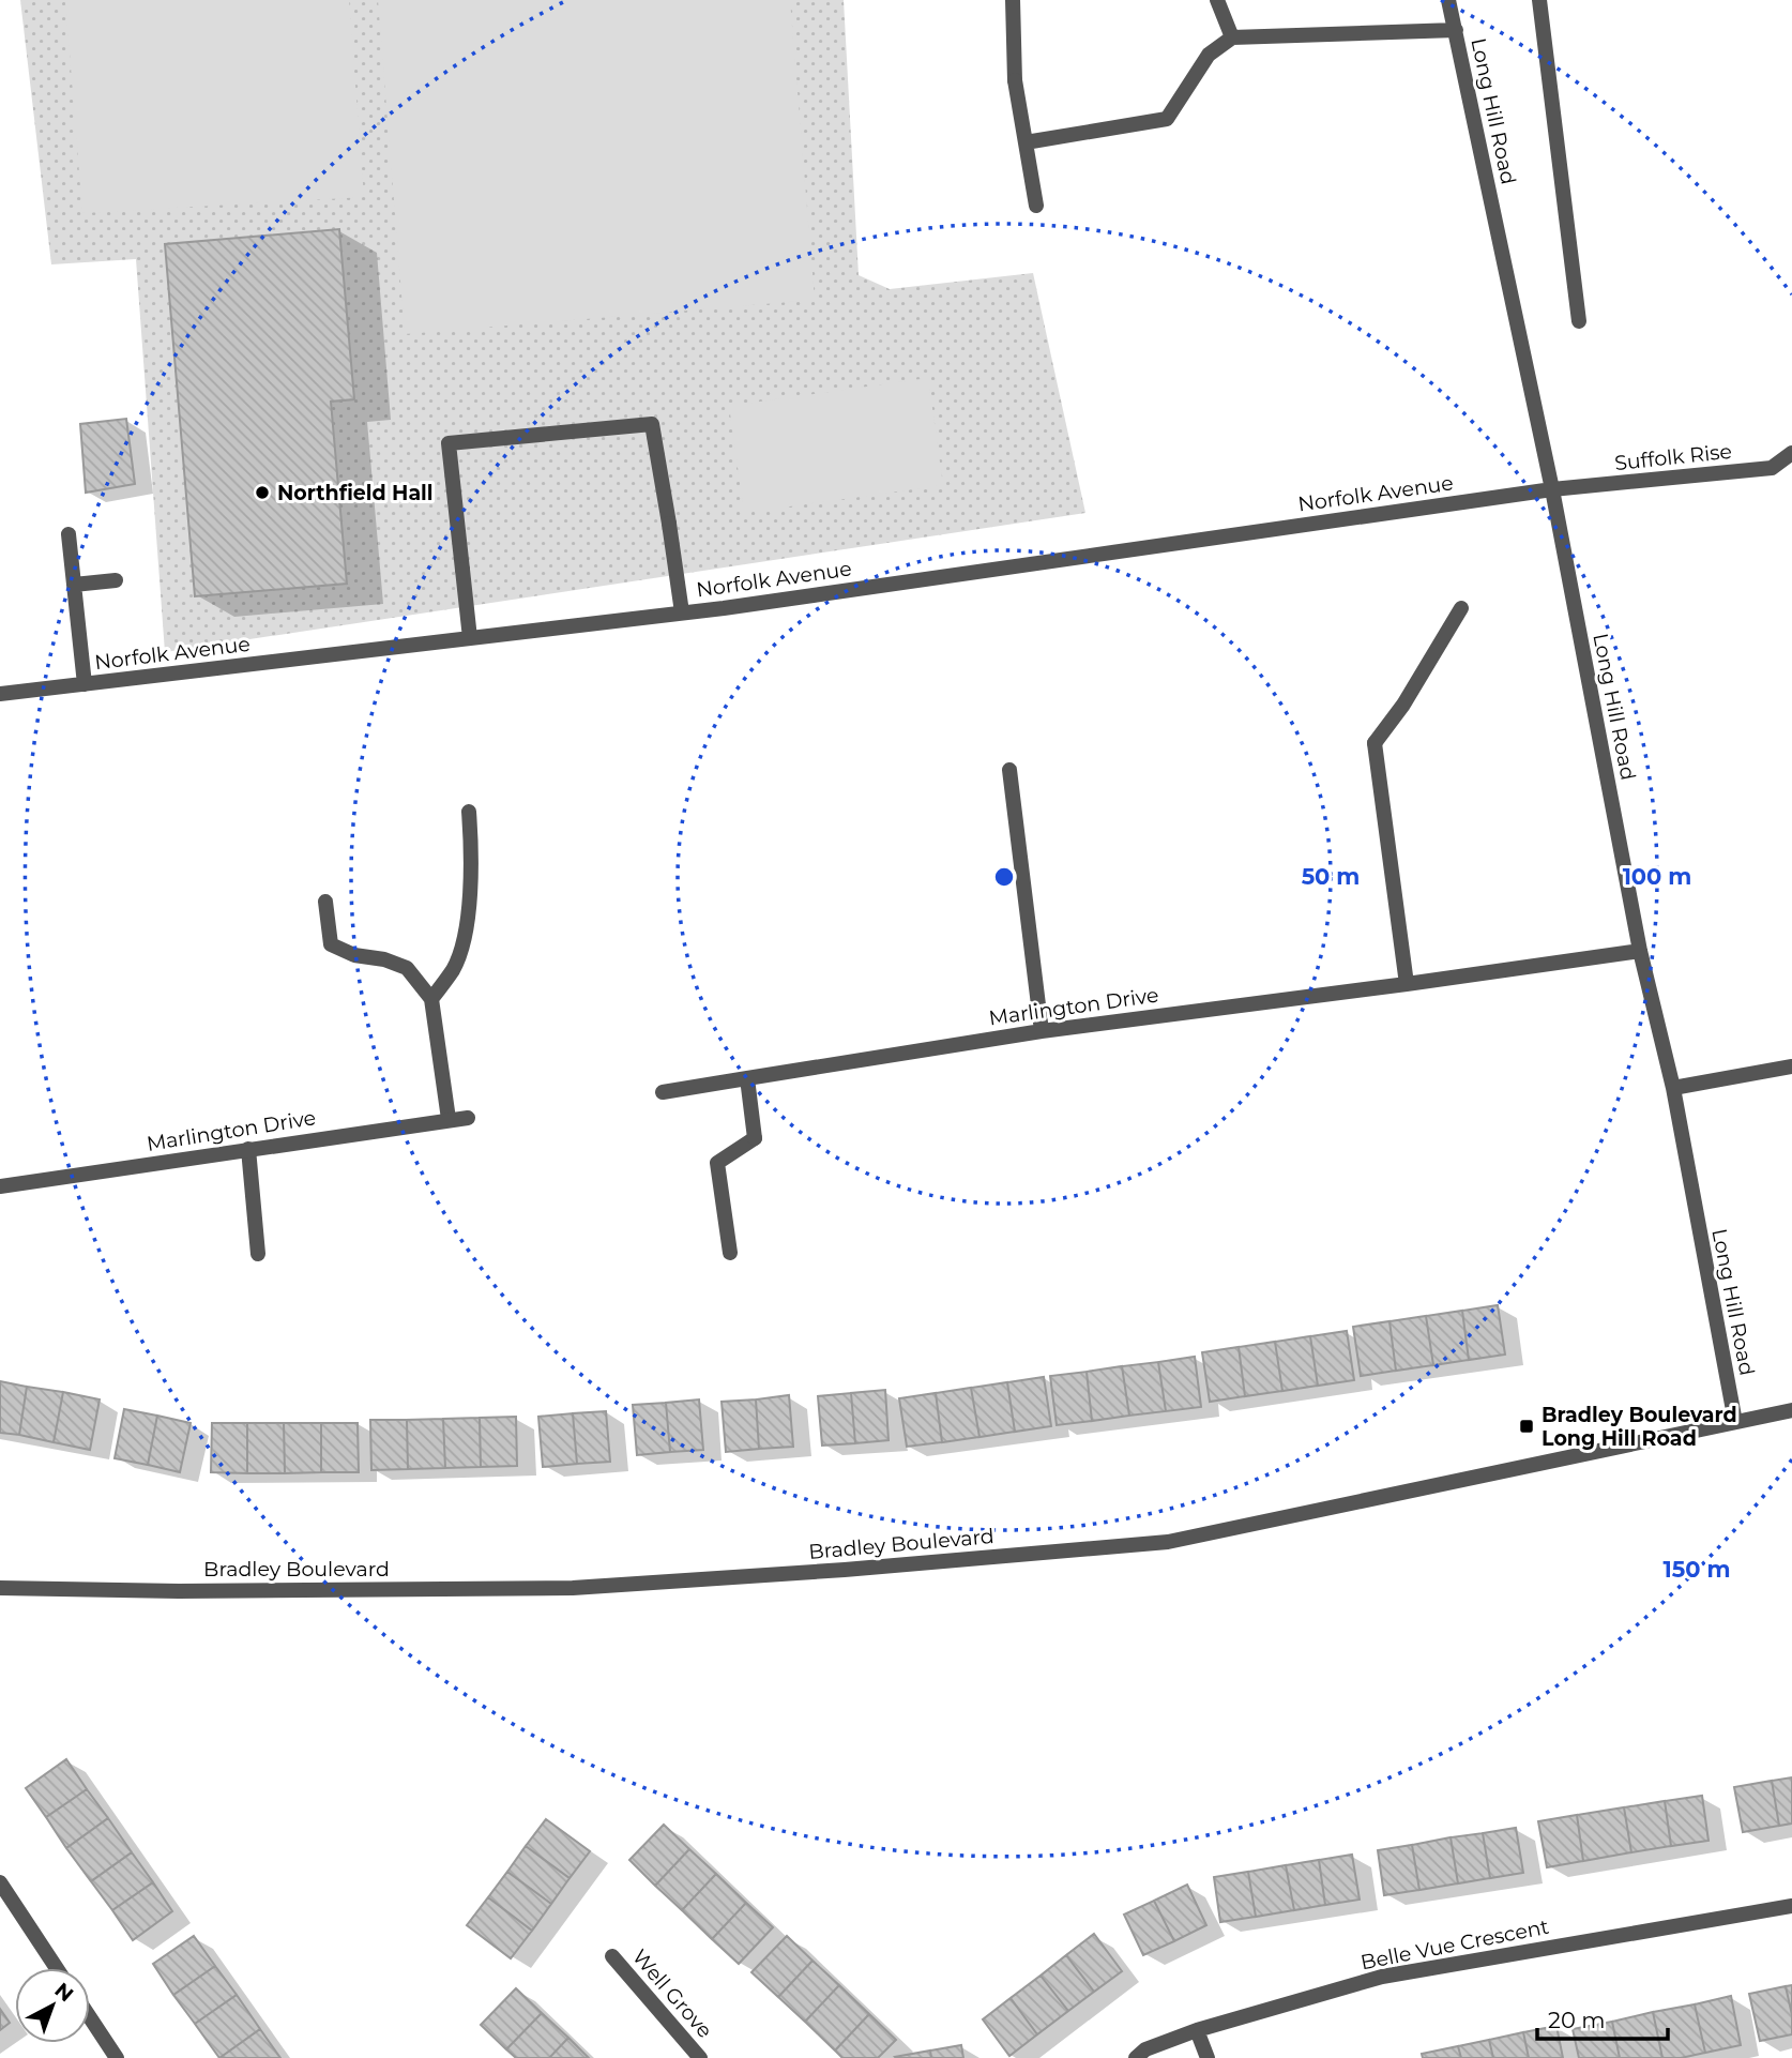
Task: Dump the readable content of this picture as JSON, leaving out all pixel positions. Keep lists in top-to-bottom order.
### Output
{
  "streets": {
    "street": [
      "Long Hill Road",
      "Suffolk Rise",
      "Norfolk Avenue",
      "Marlington Drive",
      "Bradley Boulevard",
      "Belle Vue Crescent",
      "Well Grove"
    ]
  },
  "crossings": [
    ["Long Hill Road", "Suffolk Rise"],
    ["Long Hill Road", "Norfolk Avenue"],
    ["Long Hill Road", "Marlington Drive"],
    ["Long Hill Road", "Bradley Boulevard"],
    ["Suffolk Rise", "Norfolk Avenue"]
  ],
  "places": {
    "other": ["Northfield Hall"],
    "transit": ["Bradley Boulevard Long Hill Road"]
  },
  "scale_bar": "20 m",
  "north": "top right",
  "rings": ["50 m", "100 m", "150 m"]
}
